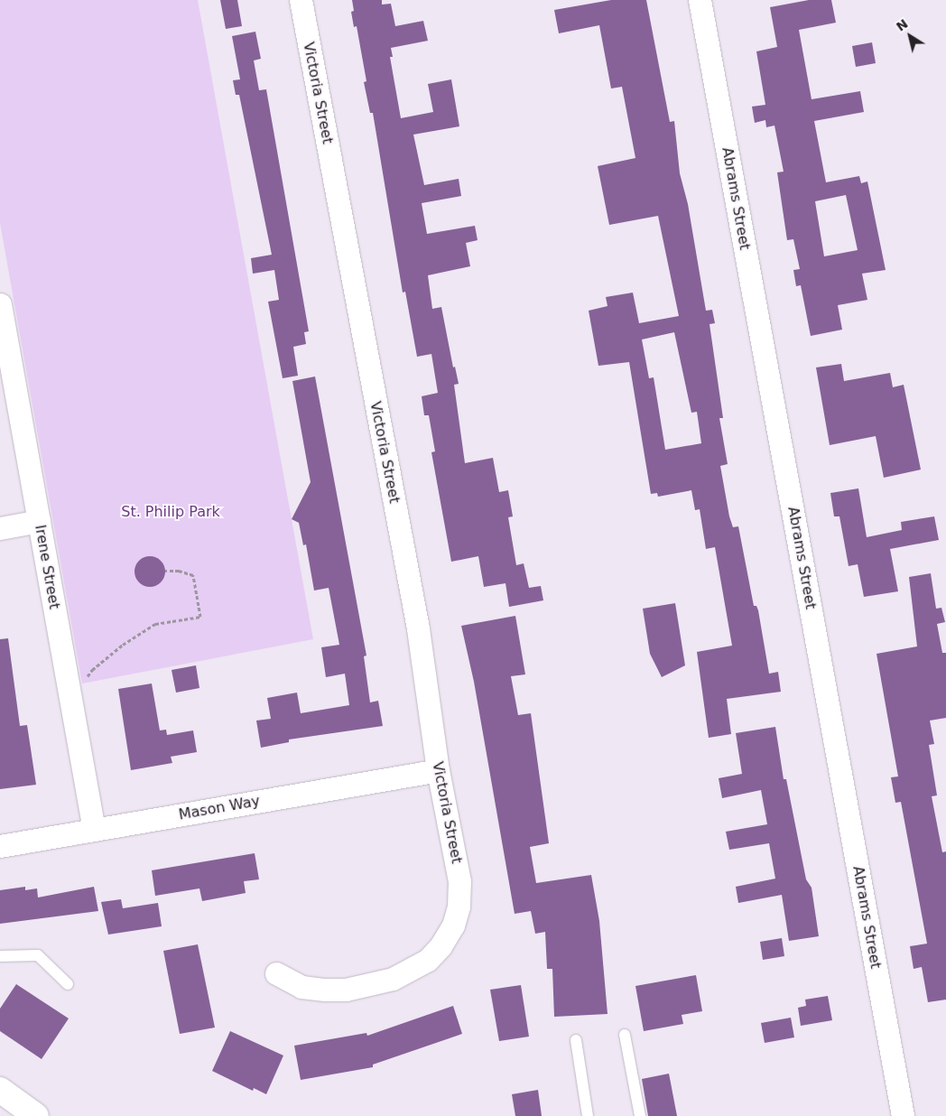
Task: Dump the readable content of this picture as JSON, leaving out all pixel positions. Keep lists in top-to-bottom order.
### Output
{
  "streets": {
    "street": [
      "Victoria Street",
      "Abrams Street",
      "Irene Street",
      "Mason Way"
    ]
  },
  "crossings": [
    ["Victoria Street", "Mason Way"],
    ["Irene Street", "Mason Way"]
  ],
  "parks": ["St. Philip Park"],
  "north": "top left"
}
